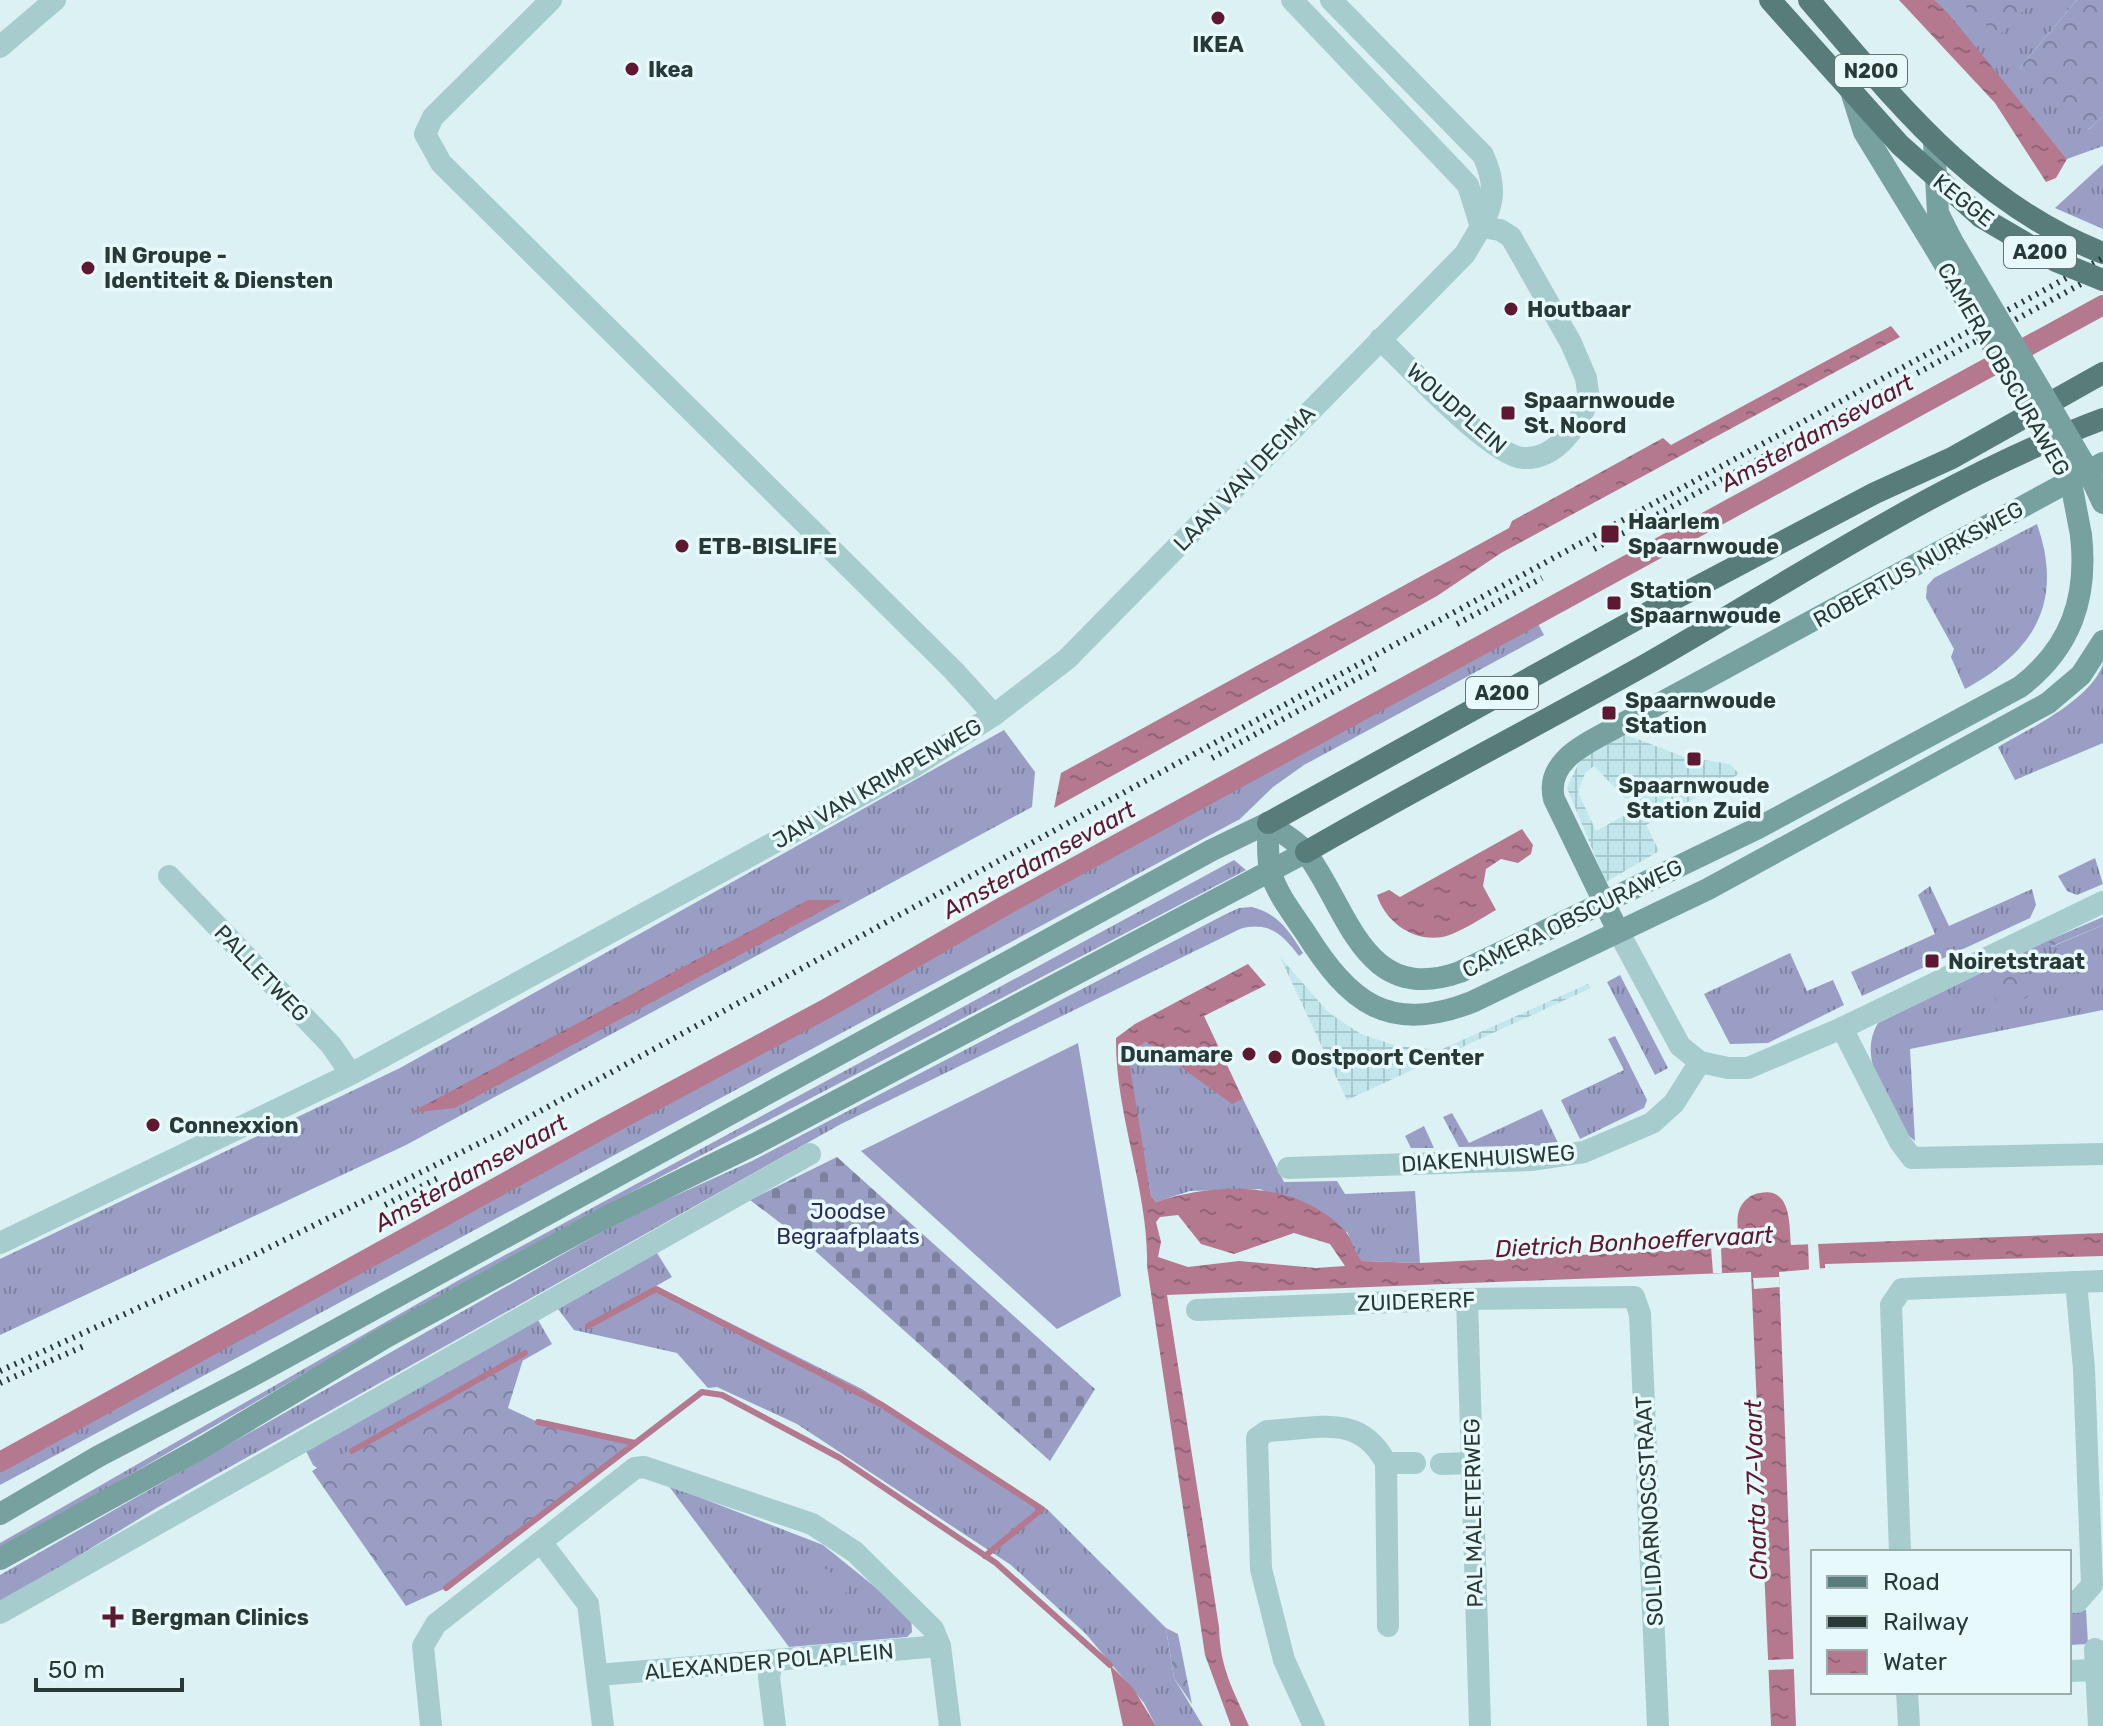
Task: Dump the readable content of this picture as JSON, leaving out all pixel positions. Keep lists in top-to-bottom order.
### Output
{
  "streets": {
    "main road": [
      "N200",
      "KEGGE",
      "A200",
      "CAMERA OBSCURAWEG",
      "ROBERTUS NURKSWEG"
    ],
    "street": [
      "WOUDPLEIN",
      "LAAN VAN DECIMA",
      "JAN VAN KRIMPENWEG",
      "PALLETWEG",
      "DIAKENHUISWEG",
      "ZUIDERERF",
      "SOLIDARNOSCSTRAAT",
      "PAL MALETERWEG",
      "ALEXANDER POLAPLEIN"
    ]
  },
  "crossings": [
    ["N200", "KEGGE"],
    ["N200", "CAMERA OBSCURAWEG"],
    ["KEGGE", "CAMERA OBSCURAWEG"],
    ["A200", "CAMERA OBSCURAWEG"],
    ["CAMERA OBSCURAWEG", "ROBERTUS NURKSWEG"],
    ["WOUDPLEIN", "LAAN VAN DECIMA"],
    ["LAAN VAN DECIMA", "JAN VAN KRIMPENWEG"],
    ["JAN VAN KRIMPENWEG", "PALLETWEG"],
    ["ZUIDERERF", "SOLIDARNOSCSTRAAT"],
    ["ZUIDERERF", "PAL MALETERWEG"]
  ],
  "water": ["Amsterdamsevaart", "Dietrich Bonhoeffervaart", "Charta 77-Vaart"],
  "parks": ["Joodse Begraafplaats"],
  "places": {
    "other": [
      "IKEA",
      "Ikea",
      "IN Groupe - Identiteit & Diensten",
      "Houtbaar",
      "ETB-BISLIFE",
      "Dunamare",
      "Oostpoort Center",
      "Connexxion"
    ],
    "transit": [
      "Spaarnwoude St. Noord",
      "Haarlem Spaarnwoude",
      "Station Spaarnwoude",
      "Spaarnwoude Station",
      "Spaarnwoude Station Zuid",
      "Noiretstraat"
    ],
    "health": ["Bergman Clinics"]
  },
  "legend": ["Road", "Railway", "Water"],
  "scale_bar": "50 m"
}
